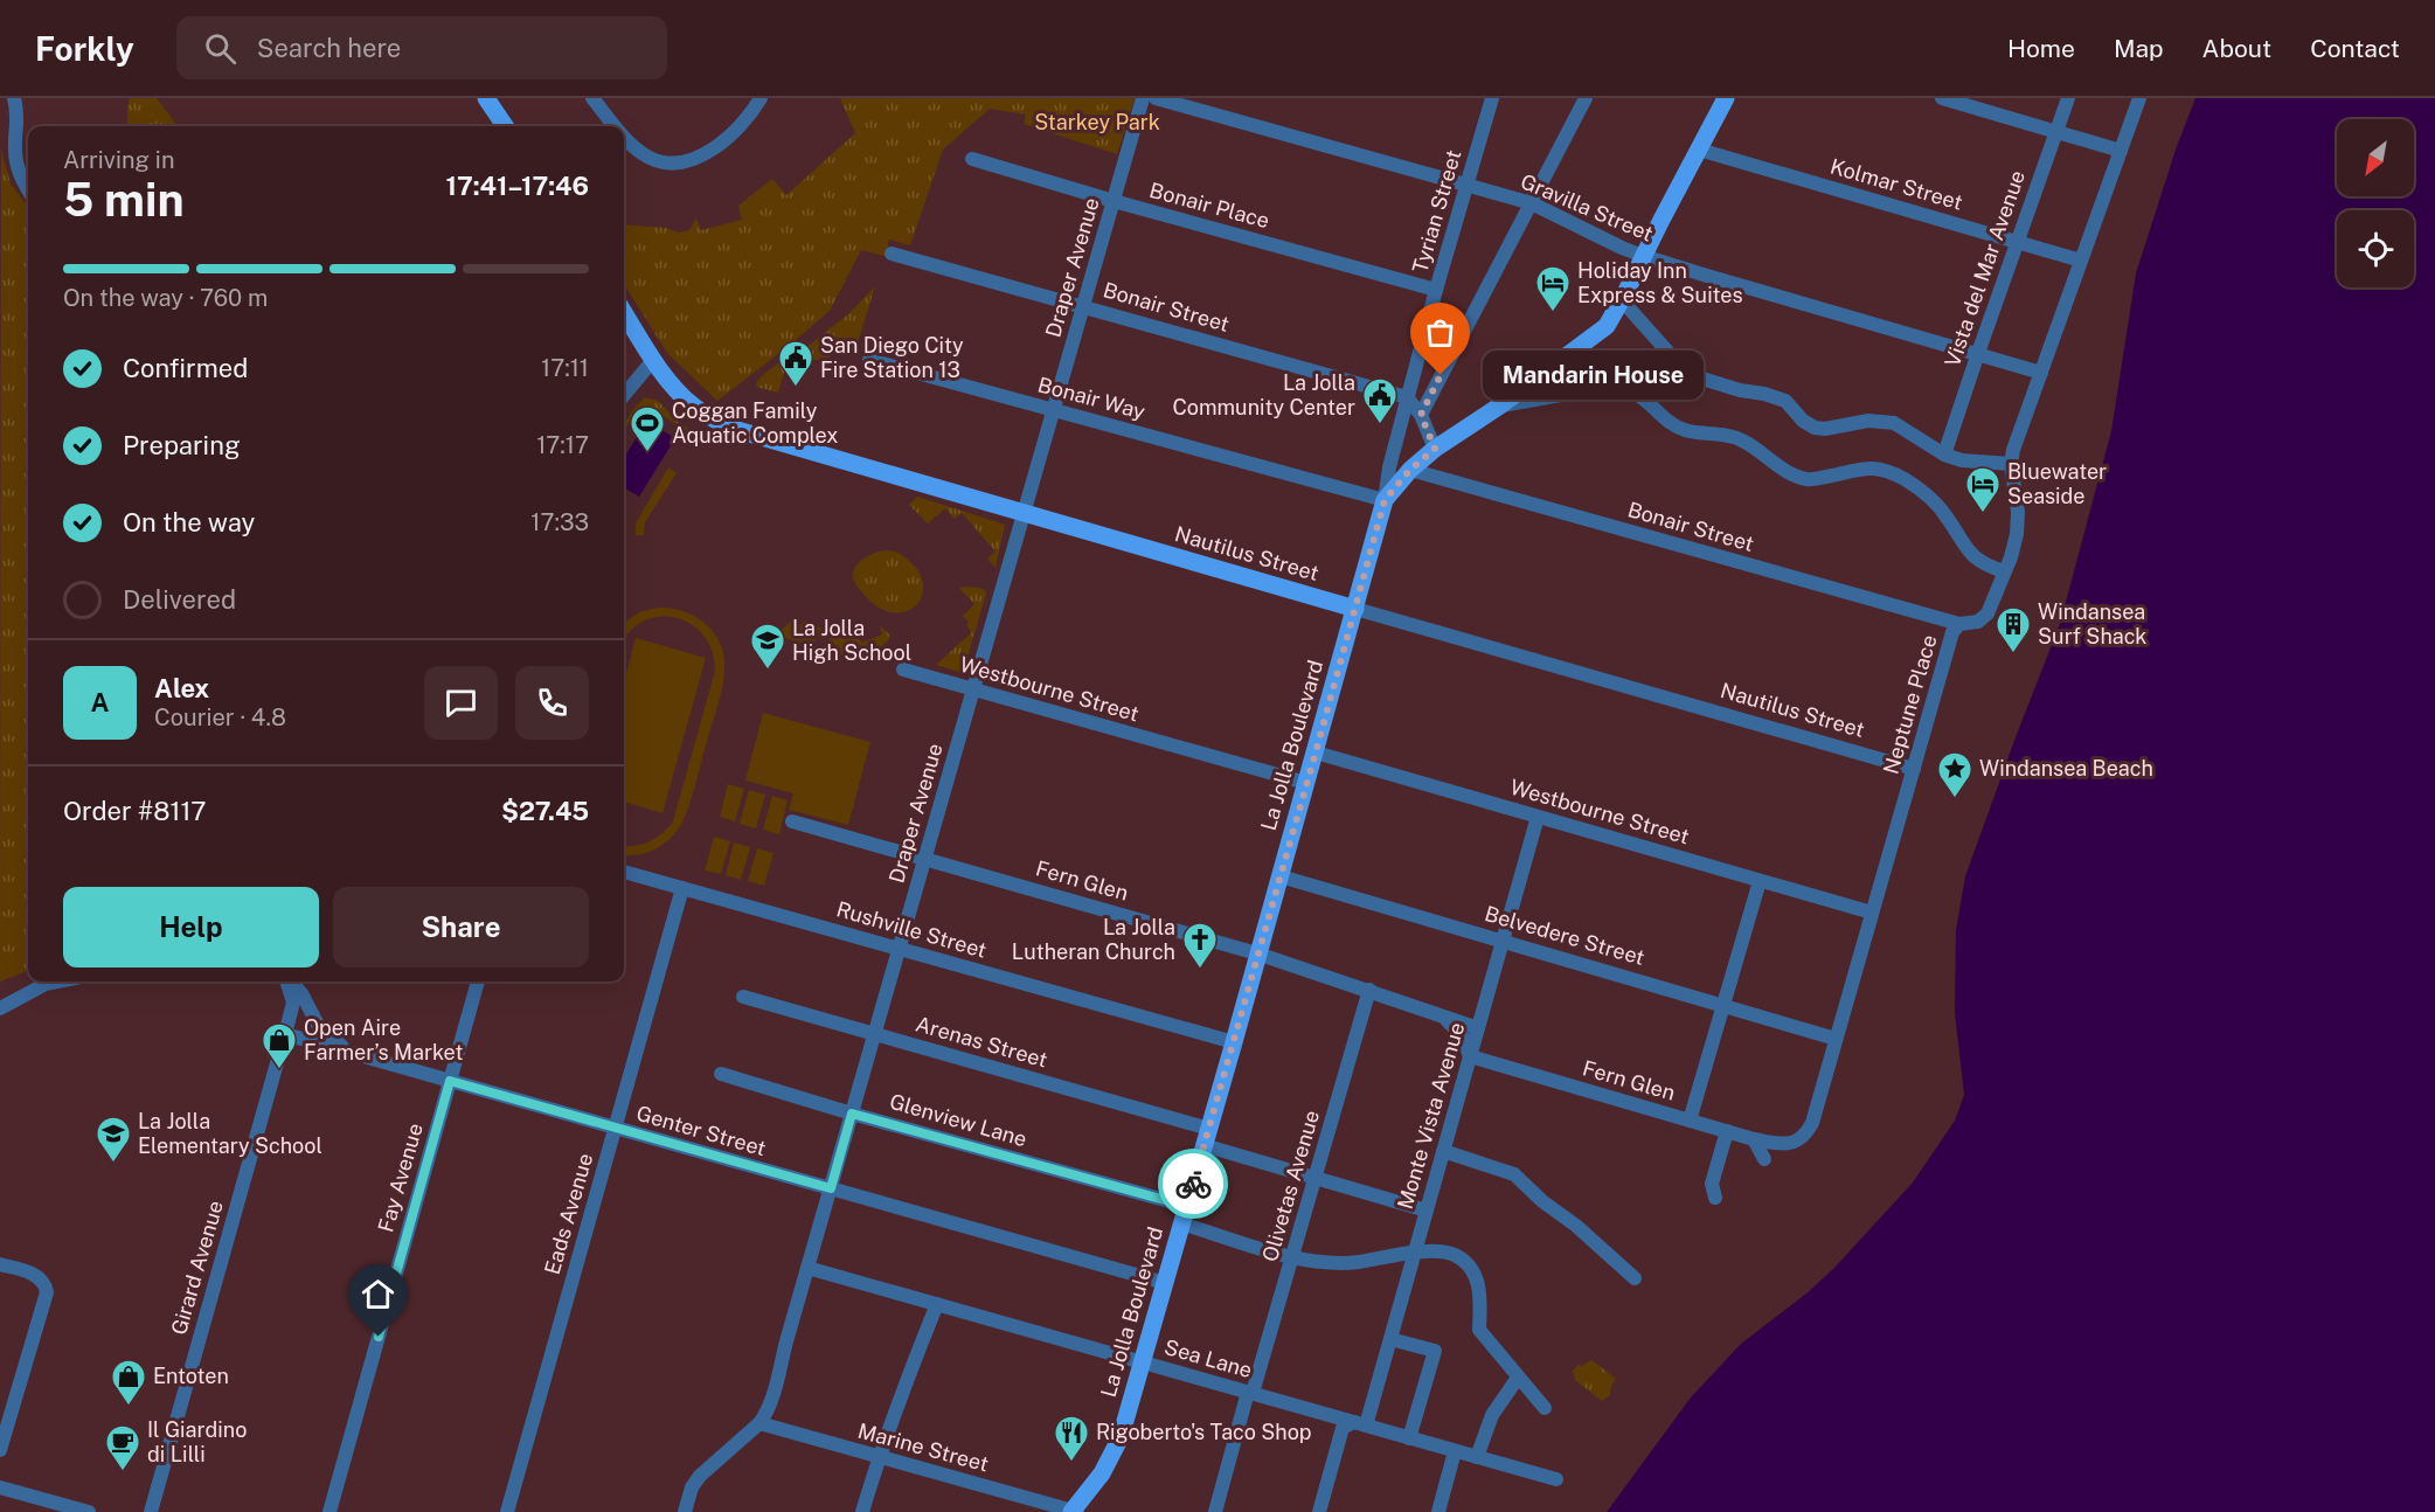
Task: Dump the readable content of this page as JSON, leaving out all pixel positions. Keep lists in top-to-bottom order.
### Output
{
  "streets": {
    "main road": ["Nautilus Street", "La Jolla Boulevard"],
    "street": [
      "Kolmar Street",
      "Bonair Place",
      "Gravilla Street",
      "Tyrian Street",
      "Draper Avenue",
      "Vista del Mar Avenue",
      "Bonair Street",
      "Bonair Way",
      "Westbourne Street",
      "Neptune Place",
      "Fern Glen",
      "Rushville Street",
      "Belvedere Street",
      "Arenas Street",
      "Monte Vista Avenue",
      "Glenview Lane",
      "Genter Street",
      "Fay Avenue",
      "Olivetas Avenue",
      "Eads Avenue",
      "Girard Avenue",
      "Sea Lane",
      "Marine Street"
    ]
  },
  "crossings": [
    ["Kolmar Street", "Vista del Mar Avenue"],
    ["Kolmar Street", "Neptune Place"],
    ["Kolmar Street", "La Jolla Boulevard"],
    ["Bonair Place", "Tyrian Street"],
    ["Bonair Place", "Draper Avenue"],
    ["Gravilla Street", "Tyrian Street"],
    ["Gravilla Street", "Vista del Mar Avenue"],
    ["Gravilla Street", "Neptune Place"],
    ["Gravilla Street", "La Jolla Boulevard"],
    ["Tyrian Street", "Bonair Street"],
    ["Tyrian Street", "Bonair Way"],
    ["Tyrian Street", "La Jolla Boulevard"],
    ["Draper Avenue", "Bonair Street"],
    ["Draper Avenue", "Bonair Way"],
    ["Draper Avenue", "Nautilus Street"],
    ["Draper Avenue", "Westbourne Street"],
    ["Draper Avenue", "Fern Glen"],
    ["Draper Avenue", "Rushville Street"],
    ["Draper Avenue", "Arenas Street"],
    ["Draper Avenue", "Glenview Lane"],
    ["Draper Avenue", "Genter Street"],
    ["Draper Avenue", "Sea Lane"],
    ["Draper Avenue", "Marine Street"],
    ["Bonair Street", "Neptune Place"],
    ["Bonair Street", "La Jolla Boulevard"],
    ["Bonair Way", "La Jolla Boulevard"],
    ["Nautilus Street", "Neptune Place"],
    ["Nautilus Street", "La Jolla Boulevard"],
    ["Westbourne Street", "Neptune Place"],
    ["Westbourne Street", "La Jolla Boulevard"],
    ["Westbourne Street", "Monte Vista Avenue"],
    ["Neptune Place", "Fern Glen"],
    ["Neptune Place", "Belvedere Street"],
    ["La Jolla Boulevard", "Fern Glen"],
    ["La Jolla Boulevard", "Rushville Street"],
    ["La Jolla Boulevard", "Belvedere Street"],
    ["La Jolla Boulevard", "Arenas Street"],
    ["La Jolla Boulevard", "Glenview Lane"],
    ["La Jolla Boulevard", "Genter Street"],
    ["La Jolla Boulevard", "Sea Lane"],
    ["La Jolla Boulevard", "Marine Street"],
    ["Fern Glen", "Monte Vista Avenue"],
    ["Fern Glen", "Olivetas Avenue"],
    ["Rushville Street", "Eads Avenue"],
    ["Belvedere Street", "Monte Vista Avenue"],
    ["Arenas Street", "Monte Vista Avenue"],
    ["Arenas Street", "Olivetas Avenue"],
    ["Monte Vista Avenue", "Glenview Lane"],
    ["Monte Vista Avenue", "Sea Lane"],
    ["Glenview Lane", "Olivetas Avenue"],
    ["Genter Street", "Fay Avenue"],
    ["Genter Street", "Eads Avenue"],
    ["Genter Street", "Girard Avenue"],
    ["Olivetas Avenue", "Sea Lane"]
  ],
  "parks": ["Starkey Park"],
  "places": {
    "hotel": ["Holiday Inn Express & Suites", "Bluewater Seaside"],
    "other": ["Mandarin House"],
    "public building": ["San Diego City Fire Station 13", "La Jolla Community Center"],
    "sports": ["Coggan Family Aquatic Complex"],
    "building": ["Windansea Surf Shack"],
    "school or university": ["La Jolla High School", "La Jolla Elementary School"],
    "place": ["Windansea Beach"],
    "church": ["La Jolla Lutheran Church"],
    "shop": ["Open Aire Farmer’s Market", "Entoten"],
    "restaurant": ["Rigoberto's Taco Shop"],
    "cafe": ["Il Giardino di Lilli"]
  },
  "north": "bottom left",
  "page": {
    "header": "Forkly",
    "search": "Search here",
    "nav": [
      "Home",
      "Map",
      "About",
      "Contact"
    ],
    "heading": ["5 min", "Arriving in", "17:41–17:46"],
    "panel": [
      "Alex",
      "Courier · 4.8",
      "Order #8117",
      "$27.45"
    ],
    "bar": "On the way · 760 m",
    "list": [
      ["Confirmed", "17:11"],
      ["Preparing", "17:17"],
      ["On the way", "17:33"],
      "Delivered"
    ],
    "bubble": "Mandarin House",
    "round": "A",
    "buttons": ["Help", "Share"]
  }
}
